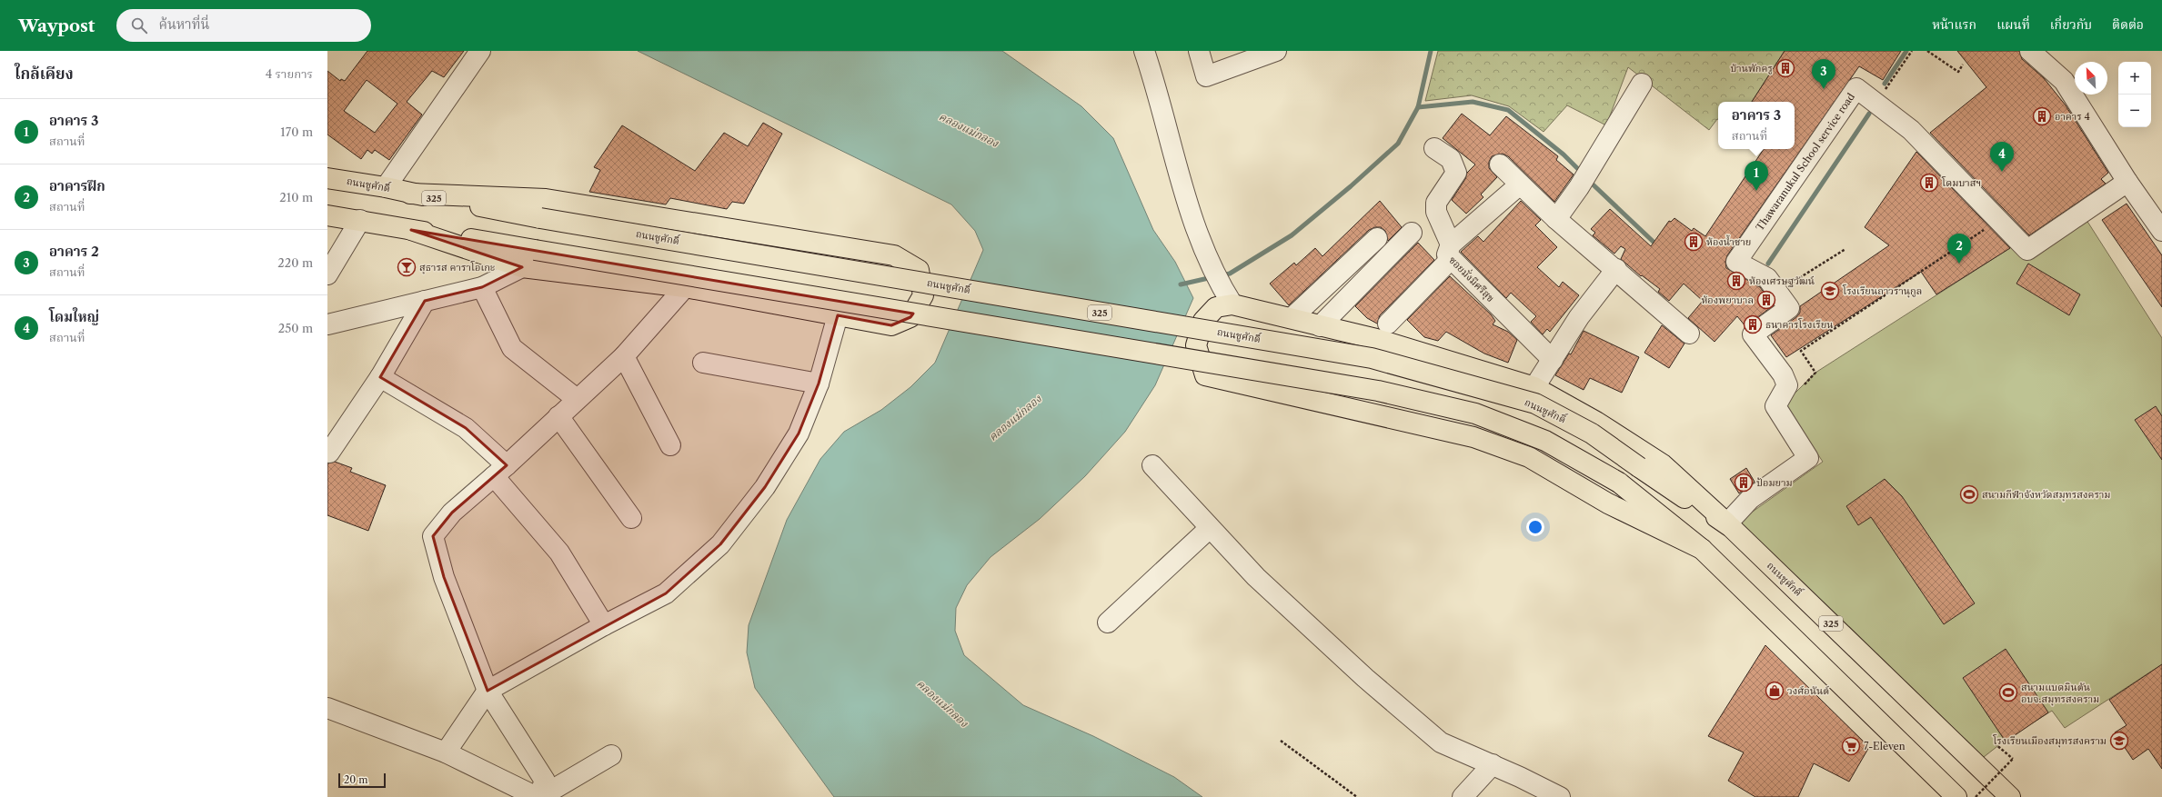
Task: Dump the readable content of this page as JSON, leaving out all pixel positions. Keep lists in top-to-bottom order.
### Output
{
  "streets": {
    "main road": ["ถนนชูศักดิ์", "325"],
    "street": ["Thawaranukul School service road", "ซอยมั่งมีศรีสุข"]
  },
  "crossings": [
    ["Thawaranukul School service road", "ถนนชูศักดิ์"]
  ],
  "water": ["คลองแม่กลอง"],
  "places": {
    "building": [
      "บ้านพักครู",
      "อาคาร 4",
      "โดมบาสฯ",
      "ห้องน้ำชาย",
      "ห้องเศรษฐวัฒน์",
      "ห้องพยาบาล",
      "ธนาคารโรงเรียน",
      "ป้อมยาม"
    ],
    "bar": ["สุธารส คาราโอเกะ"],
    "school or university": ["โรงเรียนถาวรานุกูล", "โรงเรียนเมืองสมุทรสงคราม"],
    "sports": ["สนามกีฬาจังหวัดสมุทรสงคราม", "สนามแบดมินตัน อบจ.สมุทรสงคราม"],
    "shop": ["วงศ์อนันต์"],
    "supermarket": ["7-Eleven"]
  },
  "scale_bar": "20 m",
  "north": "top left",
  "page": {
    "header": "Waypost",
    "search": "ค้นหาที่นี่",
    "nav": [
      "หน้าแรก",
      "แผนที่",
      "เกี่ยวกับ",
      "ติดต่อ"
    ],
    "heading": ["ใกล้เคียง", "4 รายการ"],
    "pins": [
      "3",
      "4",
      "1",
      "2"
    ],
    "map_buttons": ["+", "−"],
    "list": [
      {
        "mark": "1",
        "name": "อาคาร 3",
        "note": "สถานที่",
        "value": "170 m"
      },
      {
        "mark": "2",
        "name": "อาคารฝึก",
        "note": "สถานที่",
        "value": "210 m"
      },
      {
        "mark": "3",
        "name": "อาคาร 2",
        "note": "สถานที่",
        "value": "220 m"
      },
      {
        "mark": "4",
        "name": "โดมใหญ่",
        "note": "สถานที่",
        "value": "250 m"
      }
    ],
    "popup": ["อาคาร 3", "สถานที่"],
    "scale": "20 m"
  }
}
